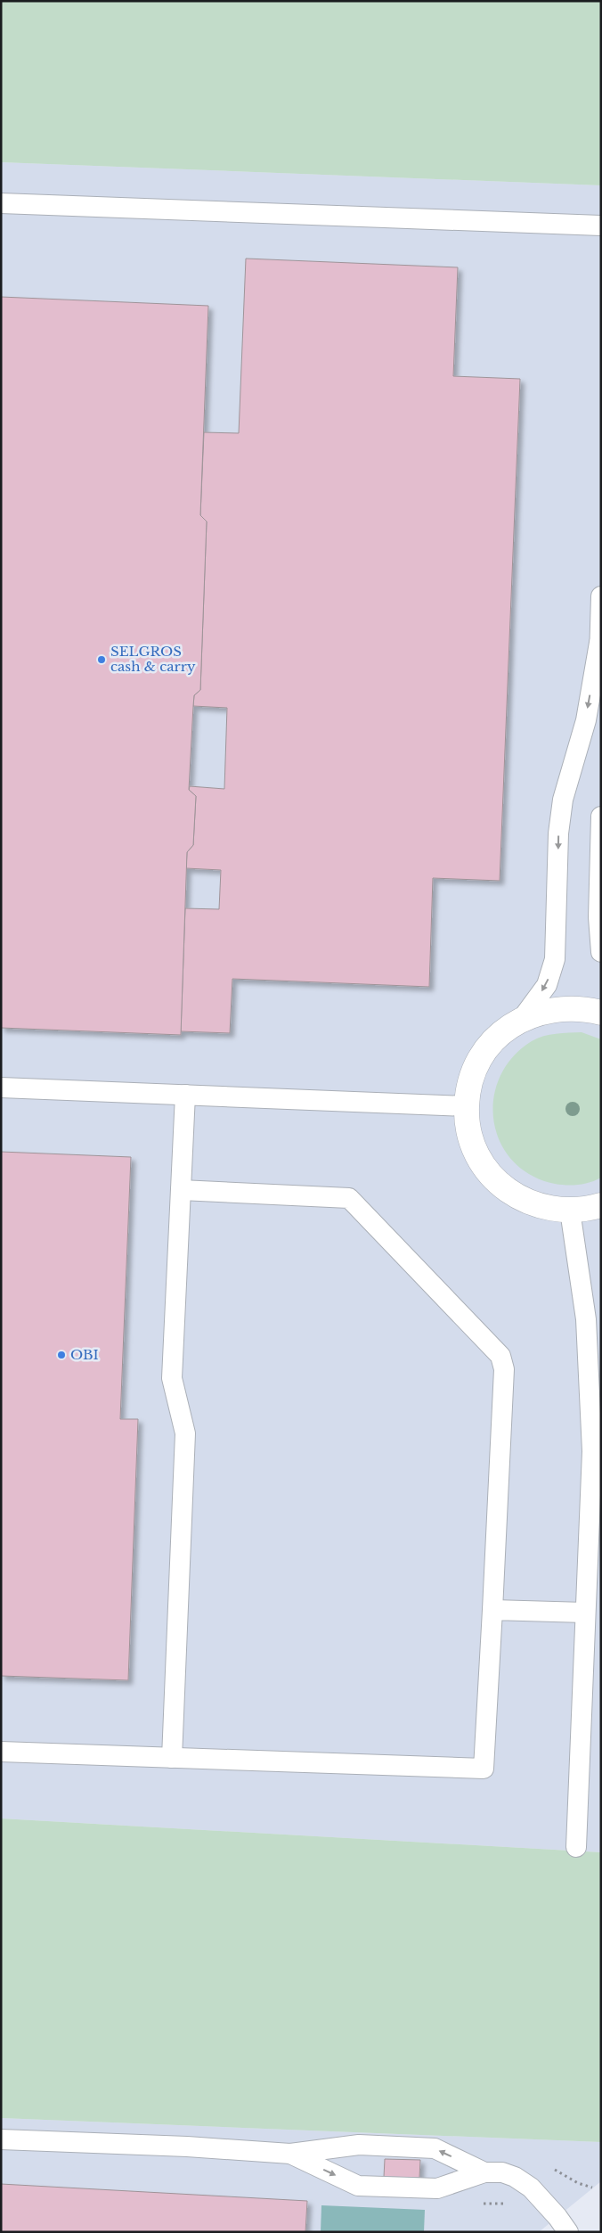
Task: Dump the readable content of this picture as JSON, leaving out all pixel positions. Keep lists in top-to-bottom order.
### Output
{
  "places": ["SELGROS cash & carry", "OBI"]
}
